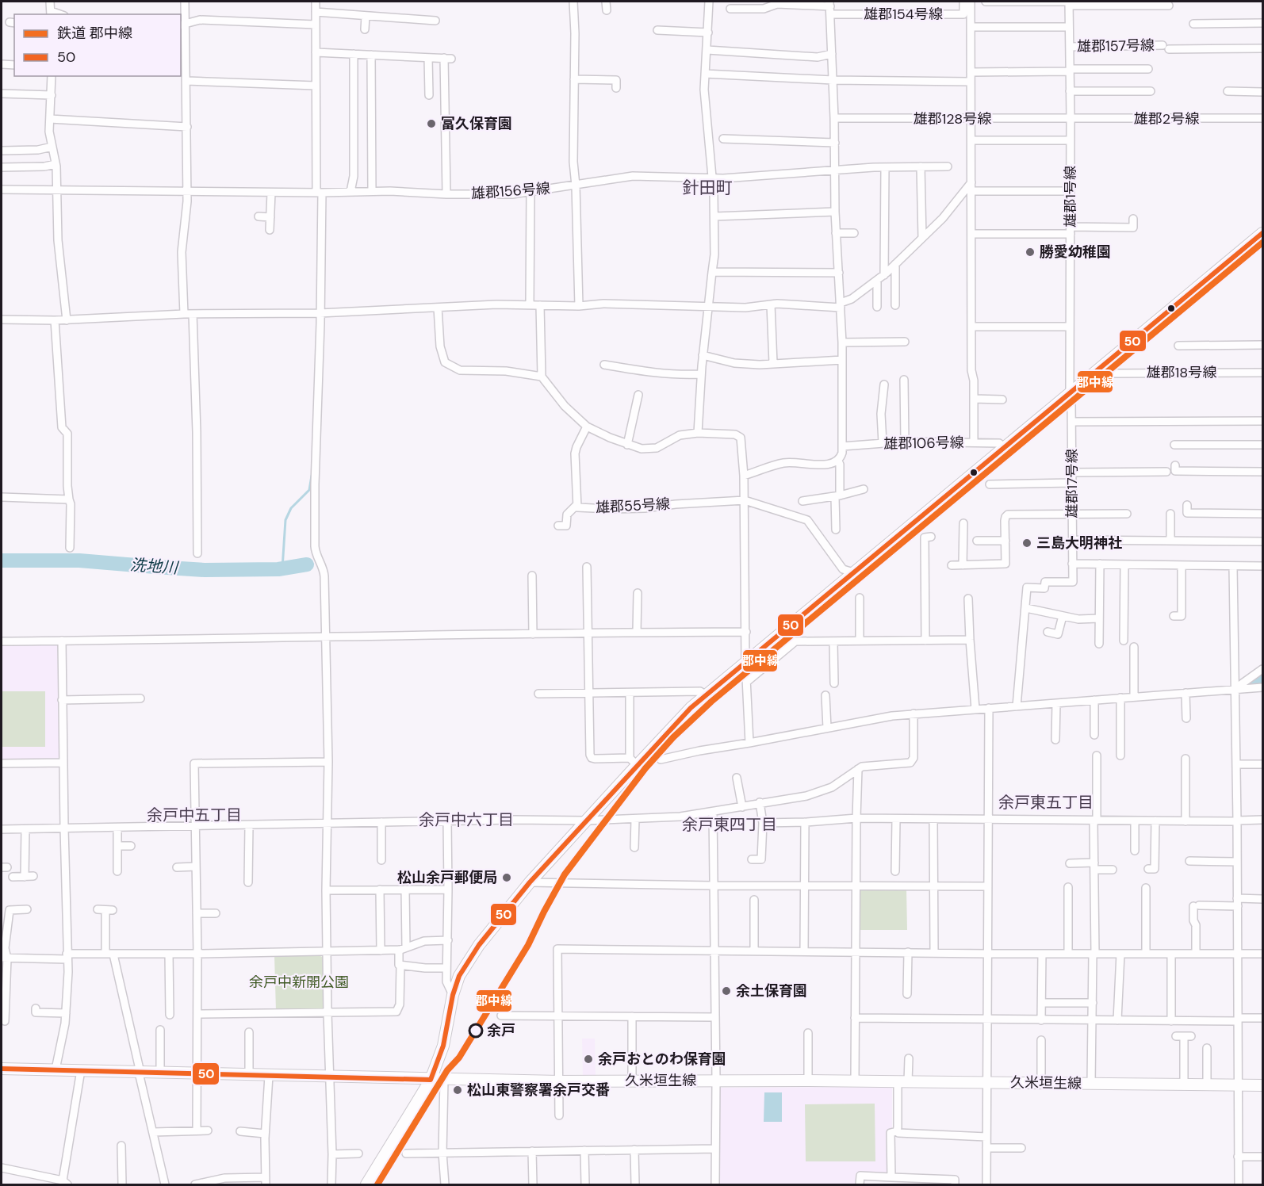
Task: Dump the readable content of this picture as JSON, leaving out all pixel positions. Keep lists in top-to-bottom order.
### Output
{
  "streets": {
    "main road": ["久米垣生線"],
    "street": [
      "雄郡154号線",
      "雄郡157号線",
      "雄郡128号線",
      "雄郡2号線",
      "雄郡156号線",
      "雄郡1号線",
      "雄郡18号線",
      "雄郡106号線",
      "雄郡17号線",
      "雄郡55号線"
    ]
  },
  "crossings": [
    ["雄郡157号線", "雄郡1号線"],
    ["雄郡128号線", "雄郡2号線"],
    ["雄郡128号線", "雄郡1号線"],
    ["雄郡2号線", "雄郡1号線"],
    ["雄郡1号線", "雄郡17号線"]
  ],
  "districts": [
    "針田町",
    "余戸東五丁目",
    "余戸中五丁目",
    "余戸中六丁目",
    "余戸東四丁目"
  ],
  "water": ["洗地川"],
  "parks": ["余戸中新開公園"],
  "places": [
    "富久保育園",
    "勝愛幼稚園",
    "三島大明神社",
    "松山余戸郵便局",
    "余土保育園",
    "余戸",
    "余戸おとのわ保育園",
    "松山東警察署余戸交番"
  ],
  "lines": ["transit line 50", "rail line 郡中線"],
  "legend": ["鉄道 郡中線", "50"]
}
